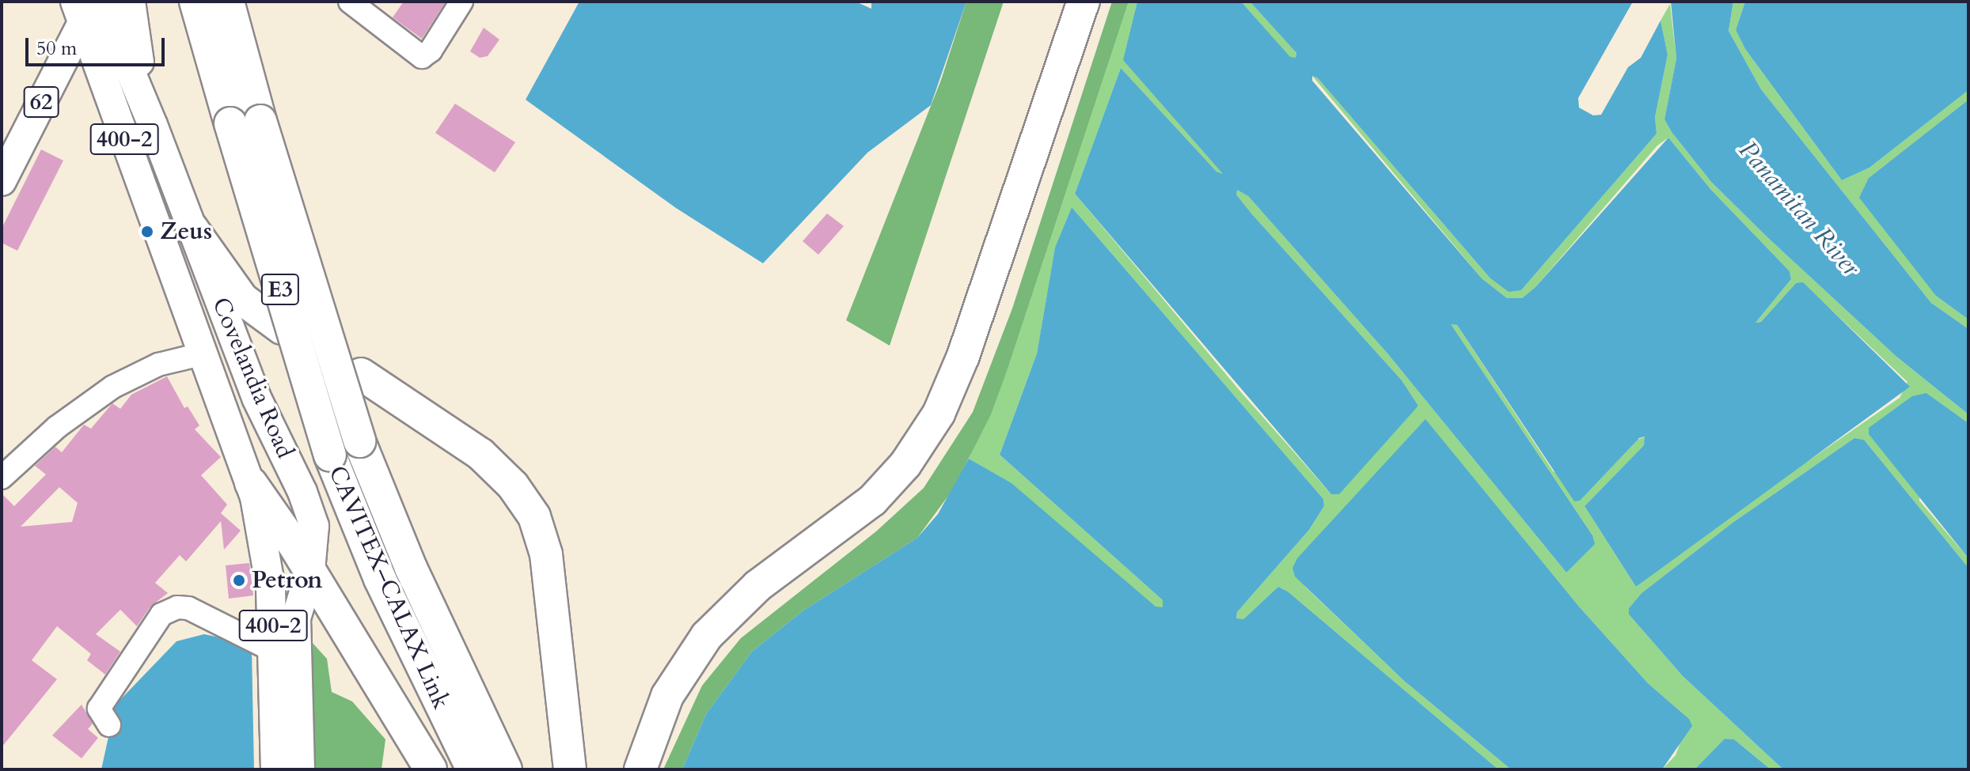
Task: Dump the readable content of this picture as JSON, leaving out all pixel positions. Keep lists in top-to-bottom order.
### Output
{
  "streets": {
    "highway": ["E3", "CAVITEX–CALAX Link"],
    "main road": ["62", "400-2", "Covelandia Road"]
  },
  "crossings": [
    ["62", "Covelandia Road"],
    ["400-2", "Covelandia Road"]
  ],
  "water": ["Panamitan River"],
  "places": ["Zeus", "Petron"],
  "scale_bar": "50 m"
}
